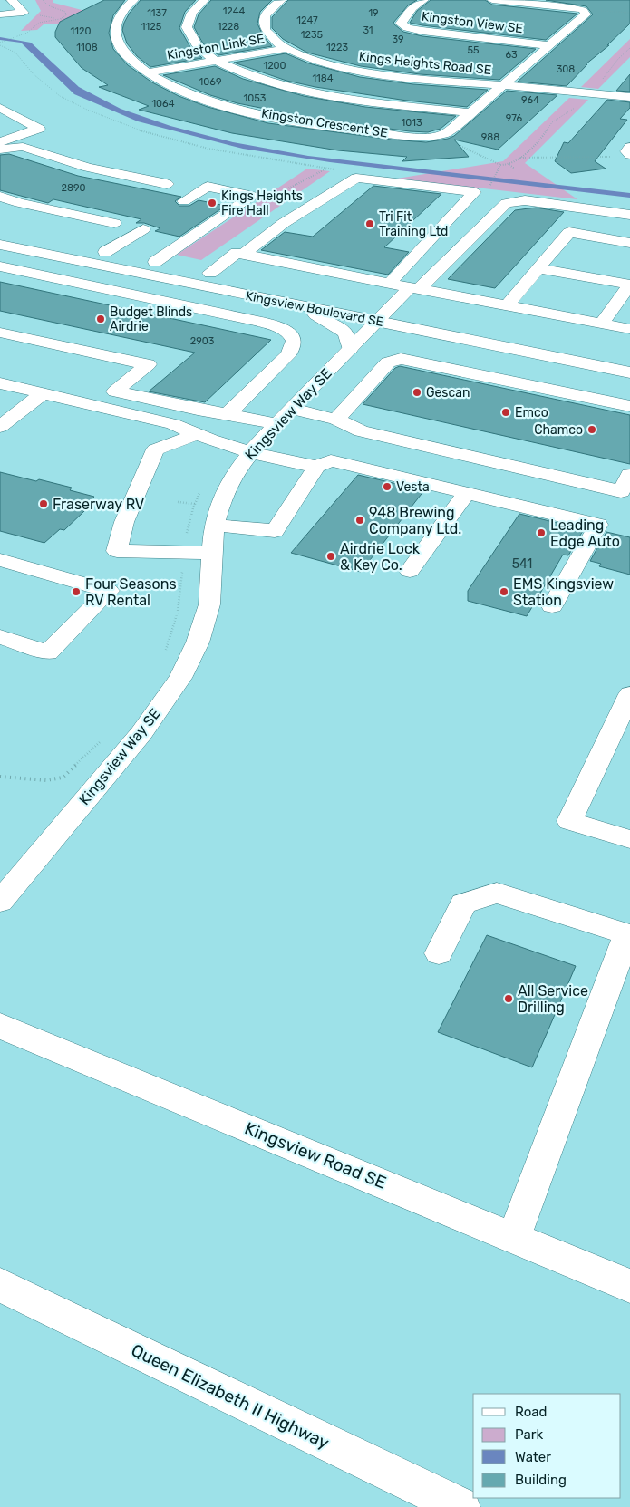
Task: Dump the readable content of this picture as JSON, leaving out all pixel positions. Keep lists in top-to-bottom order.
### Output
{
  "streets": {
    "main road": [
      "Kingston View SE",
      "Kingston Link SE",
      "Kings Heights Road SE",
      "Kingston Crescent SE",
      "Kingsview Boulevard SE",
      "Kingsview Way SE",
      "Kingsview Road SE",
      "Queen Elizabeth II Highway"
    ]
  },
  "crossings": [
    ["Kingston Link SE", "Kings Heights Road SE"],
    ["Kingston Link SE", "Kingston Crescent SE"],
    ["Kingsview Boulevard SE", "Kingsview Way SE"]
  ],
  "places": [
    "Kings Heights Fire Hall",
    "Tri Fit Training Ltd",
    "Budget Blinds Airdrie",
    "Gescan",
    "Emco",
    "Chamco",
    "Vesta",
    "Fraserway RV",
    "948 Brewing Company Ltd.",
    "Leading Edge Auto",
    "Airdrie Lock & Key Co.",
    "Four Seasons RV Rental",
    "EMS Kingsview Station",
    "All Service Drilling"
  ],
  "house_numbers": [
    "1244",
    "1137",
    "19",
    "1247",
    "1125",
    "1228",
    "31",
    "1120",
    "1235",
    "39",
    "1108",
    "1223",
    "55",
    "63",
    "1200",
    "308",
    "1184",
    "1069",
    "1053",
    "964",
    "1064",
    "976",
    "1013",
    "988",
    "2890",
    "2903",
    "541"
  ],
  "legend": [
    "Road",
    "Park",
    "Water",
    "Building"
  ]
}
